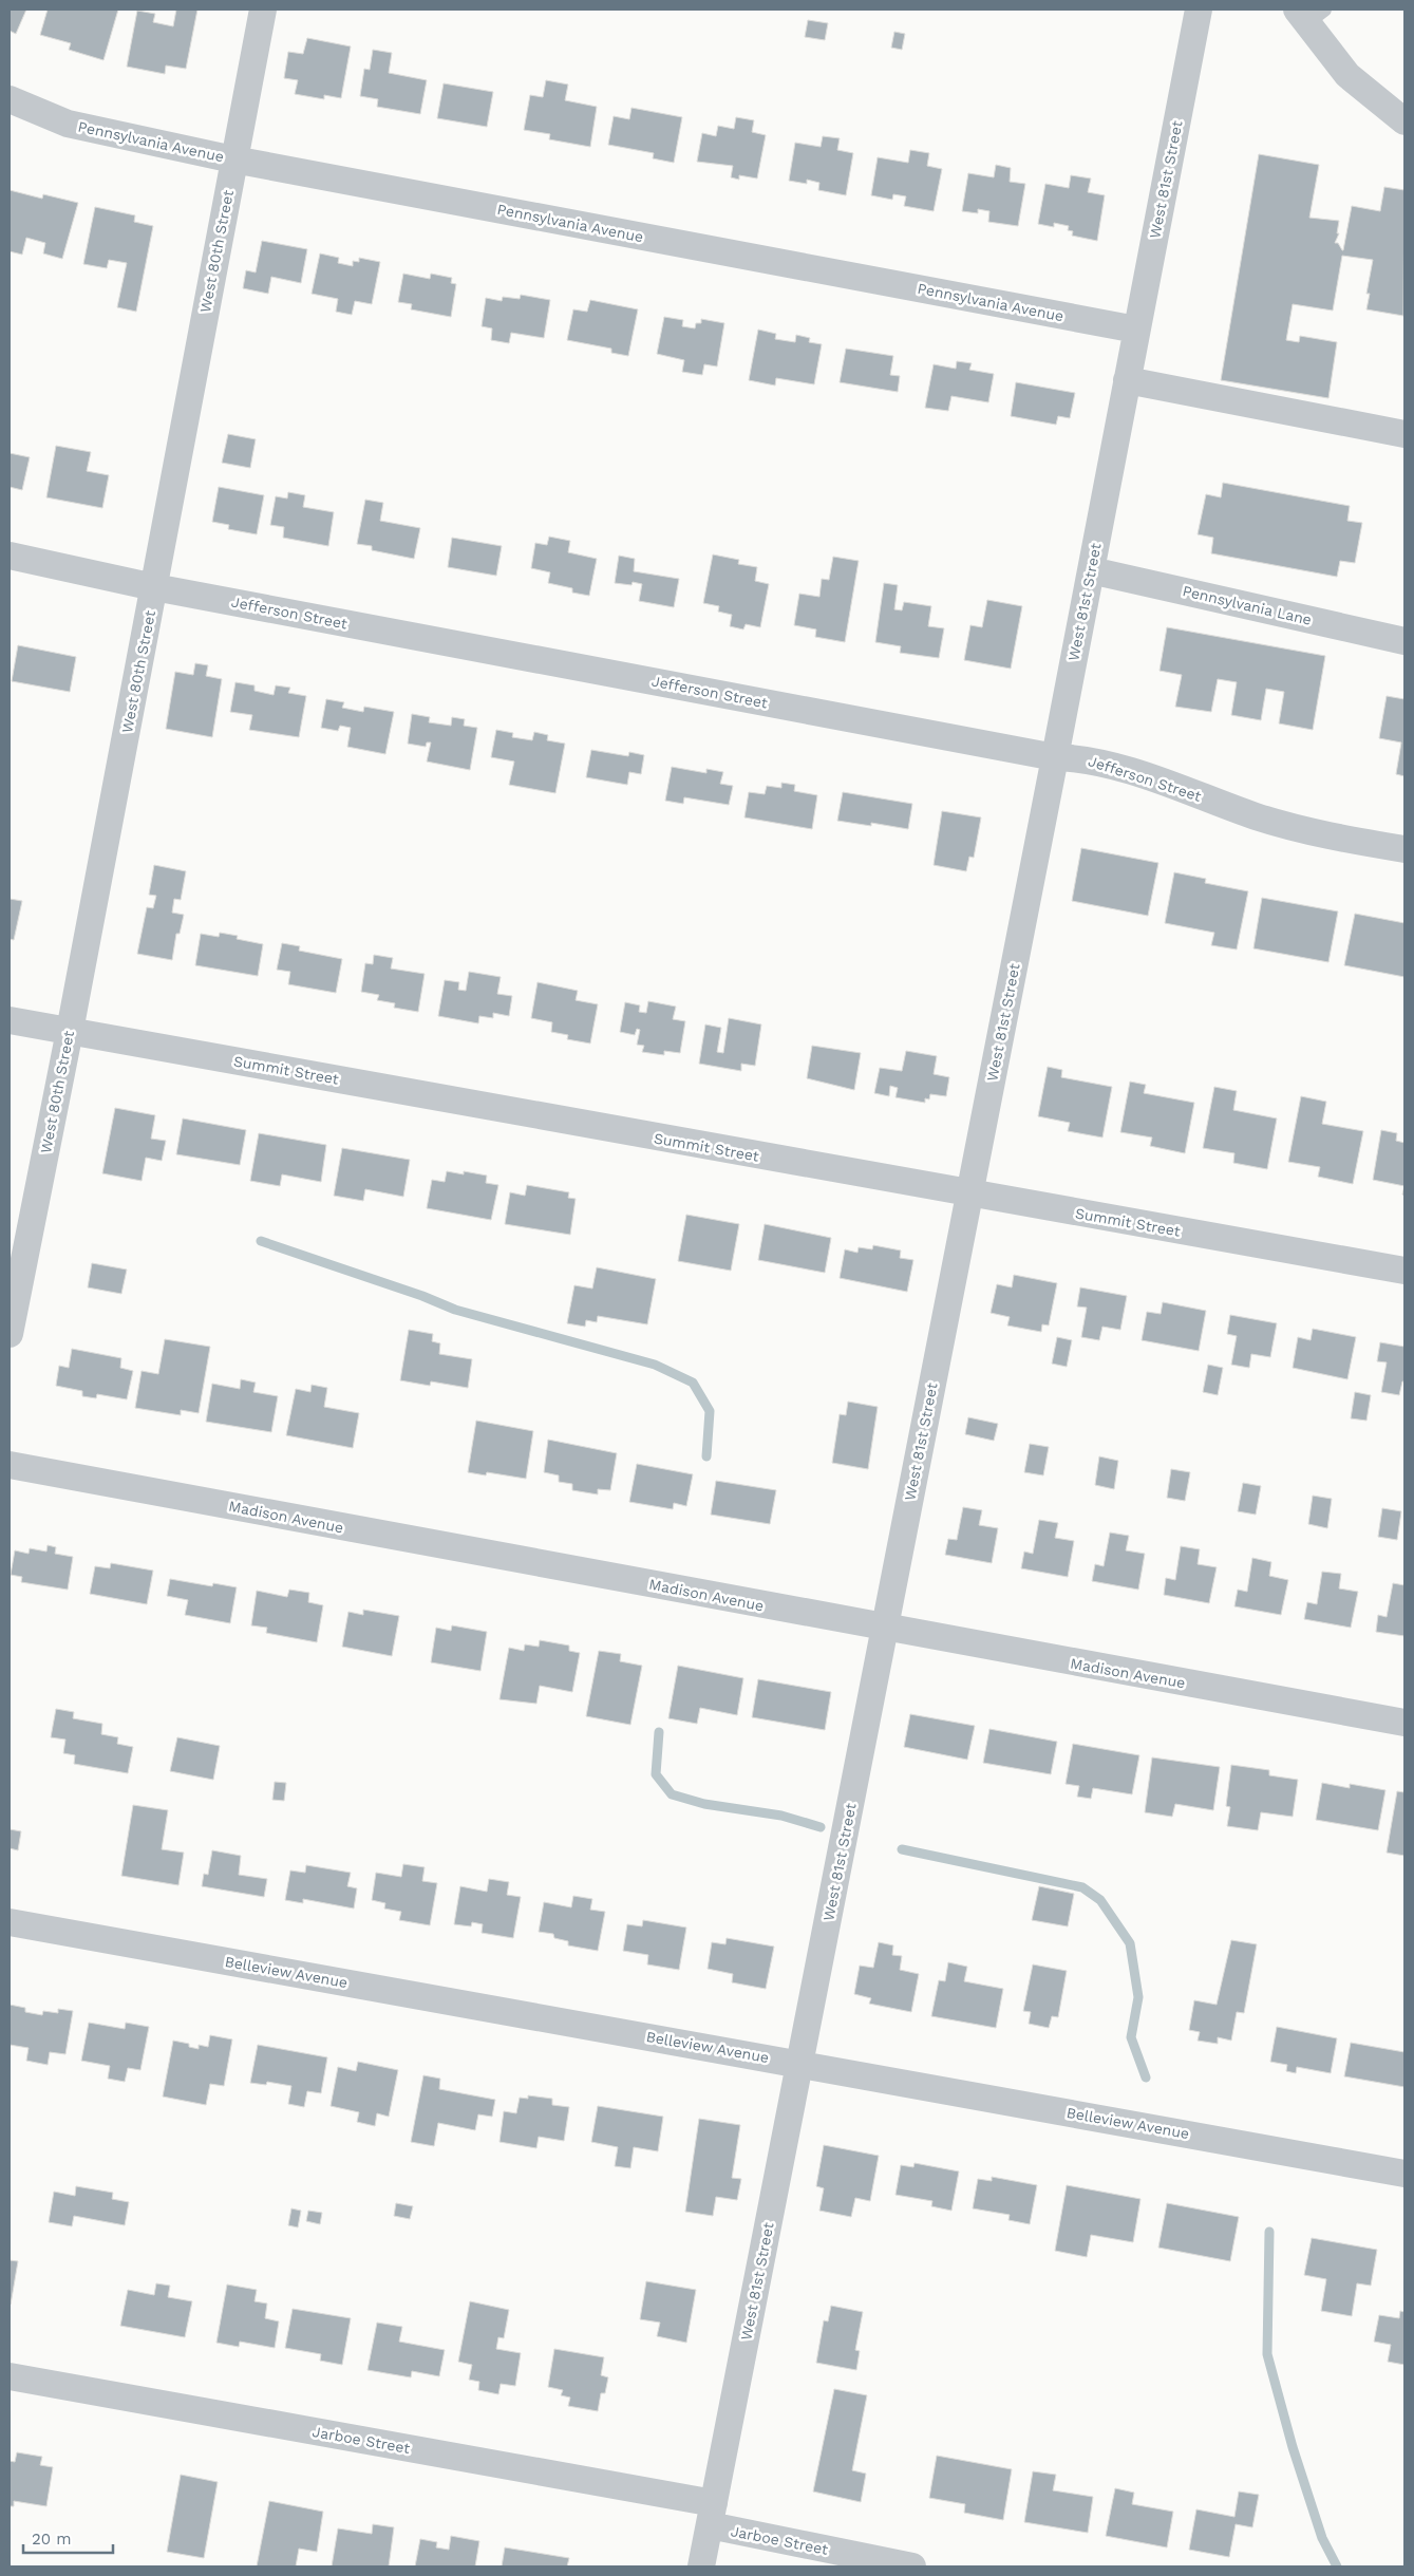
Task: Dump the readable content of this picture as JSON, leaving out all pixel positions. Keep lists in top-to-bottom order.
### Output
{
  "streets": {
    "street": [
      "Pennsylvania Avenue",
      "West 81st Street",
      "West 80th Street",
      "Pennsylvania Lane",
      "Jefferson Street",
      "Summit Street",
      "Madison Avenue",
      "Belleview Avenue",
      "Jarboe Street"
    ]
  },
  "crossings": [
    ["Pennsylvania Avenue", "West 81st Street"],
    ["Pennsylvania Avenue", "West 80th Street"],
    ["West 81st Street", "Pennsylvania Lane"],
    ["West 81st Street", "Jefferson Street"],
    ["West 81st Street", "Summit Street"],
    ["West 81st Street", "Madison Avenue"],
    ["West 81st Street", "Belleview Avenue"],
    ["West 81st Street", "Jarboe Street"],
    ["West 80th Street", "Jefferson Street"],
    ["West 80th Street", "Summit Street"]
  ],
  "scale_bar": "20 m"
}
